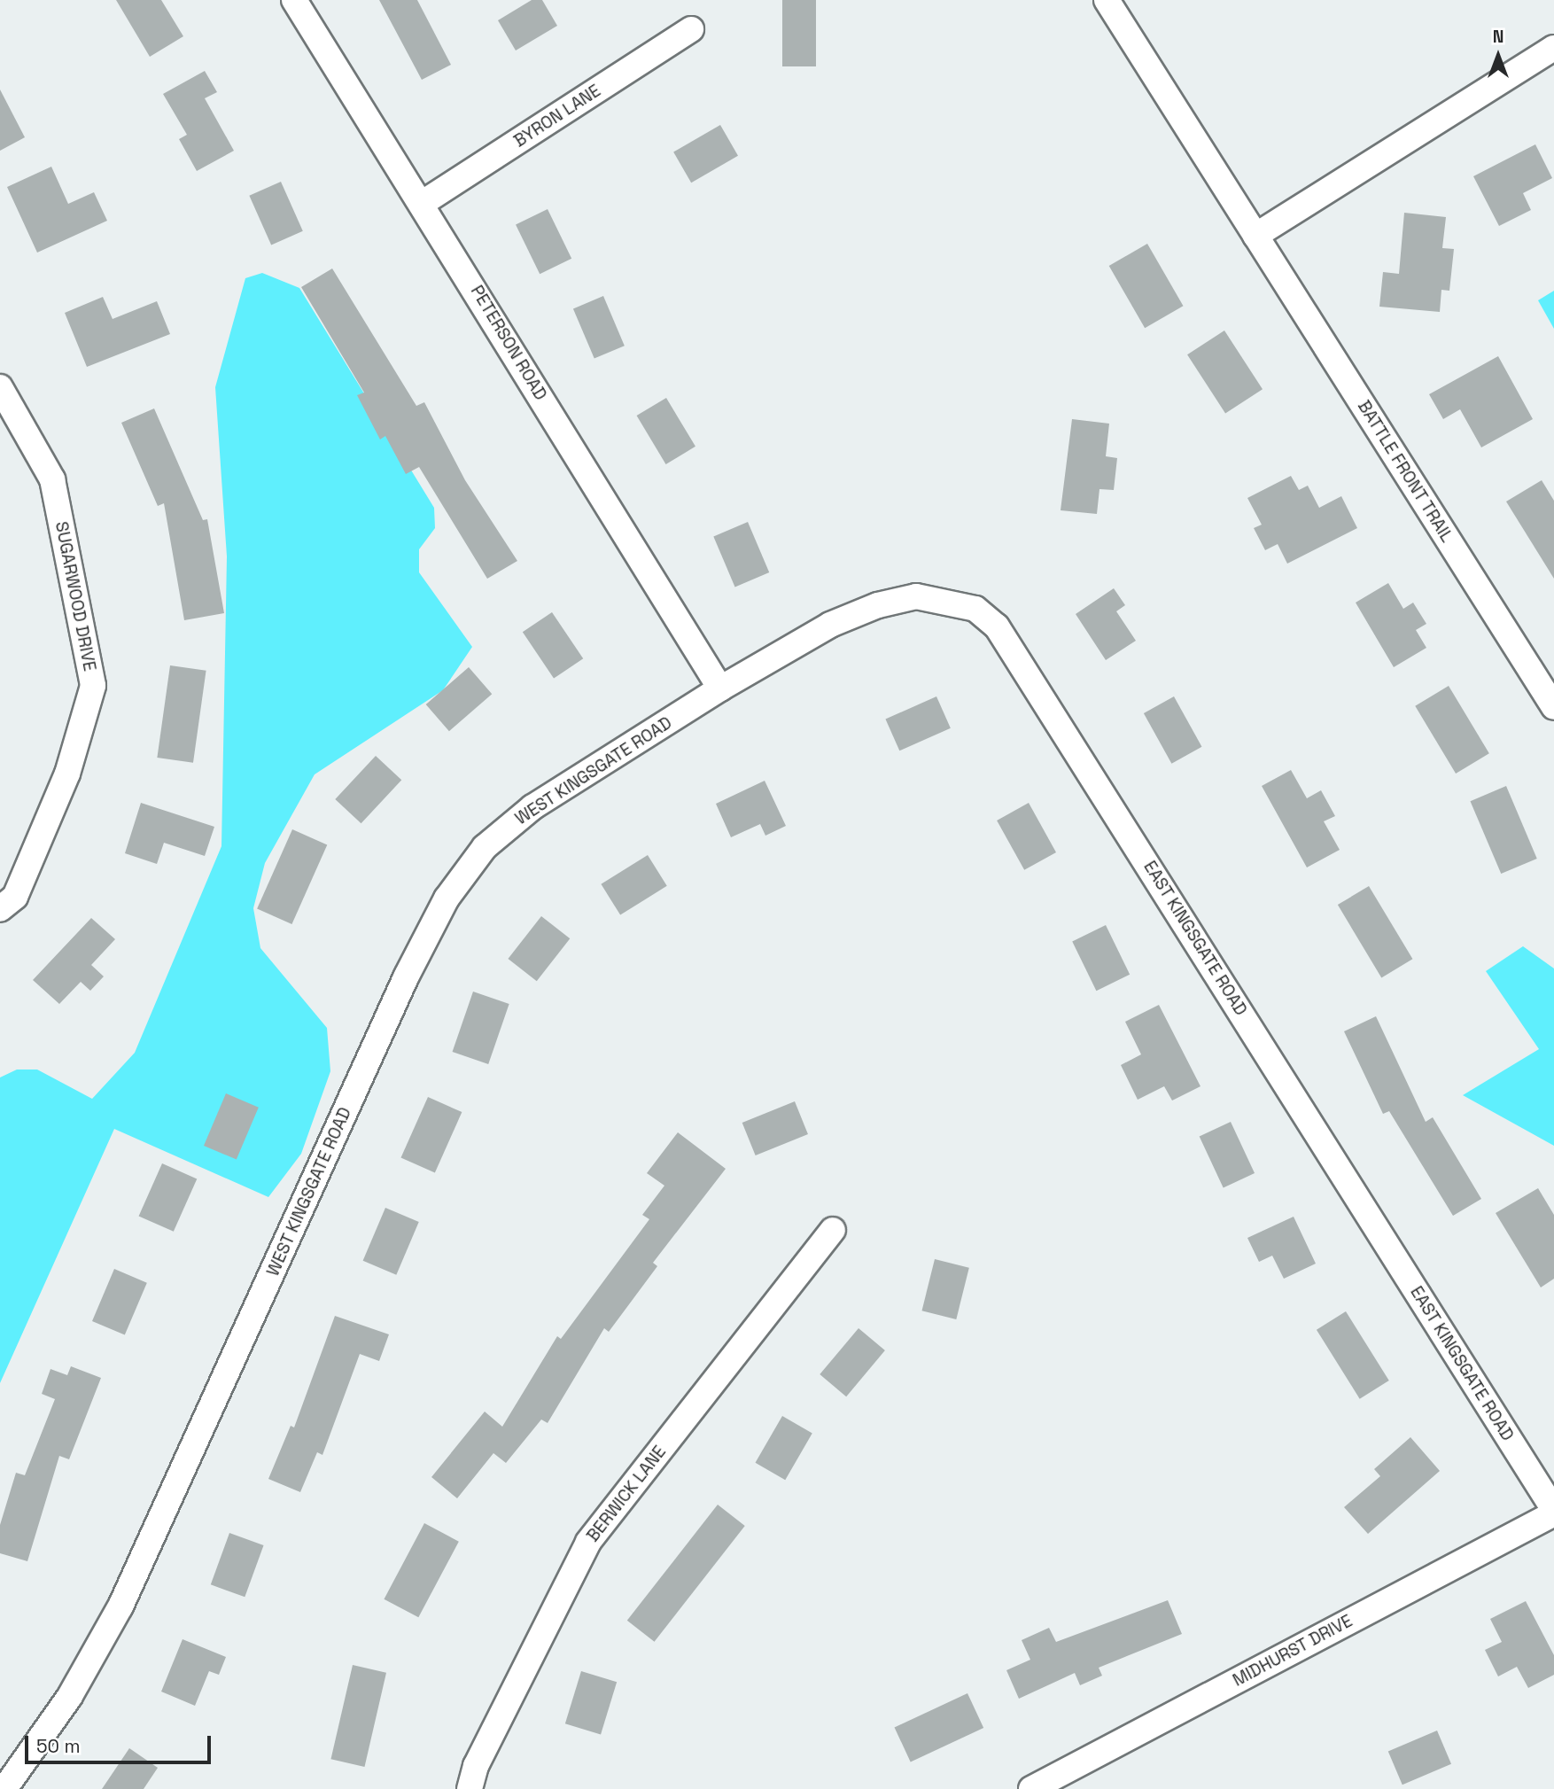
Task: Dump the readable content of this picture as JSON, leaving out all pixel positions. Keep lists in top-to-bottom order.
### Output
{
  "streets": {
    "street": [
      "BYRON LANE",
      "PETERSON ROAD",
      "BATTLE FRONT TRAIL",
      "SUGARWOOD DRIVE",
      "WEST KINGSGATE ROAD",
      "EAST KINGSGATE ROAD",
      "BERWICK LANE",
      "MIDHURST DRIVE"
    ]
  },
  "crossings": [
    ["BYRON LANE", "PETERSON ROAD"],
    ["PETERSON ROAD", "WEST KINGSGATE ROAD"],
    ["PETERSON ROAD", "EAST KINGSGATE ROAD"],
    ["WEST KINGSGATE ROAD", "EAST KINGSGATE ROAD"],
    ["EAST KINGSGATE ROAD", "MIDHURST DRIVE"]
  ],
  "scale_bar": "50 m",
  "north": "top"
}
